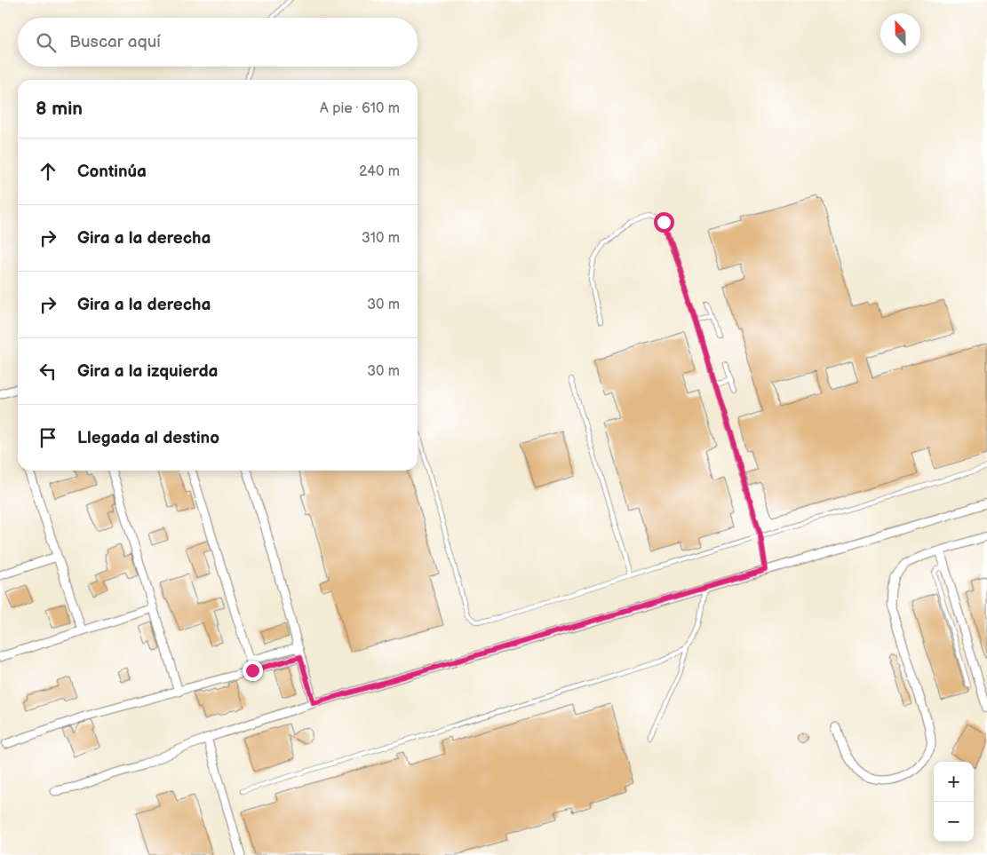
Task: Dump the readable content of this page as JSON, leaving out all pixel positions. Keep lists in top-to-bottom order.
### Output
{
  "north": "top",
  "page": {
    "search": "Buscar aquí",
    "heading": ["8 min", "A pie · 610 m"],
    "list": [
      ["Continúa", "240 m"],
      ["Gira a la derecha", "310 m"],
      ["Gira a la derecha", "30 m"],
      ["Gira a la izquierda", "30 m"],
      "Llegada al destino"
    ],
    "map_buttons": ["+", "−"]
  }
}
